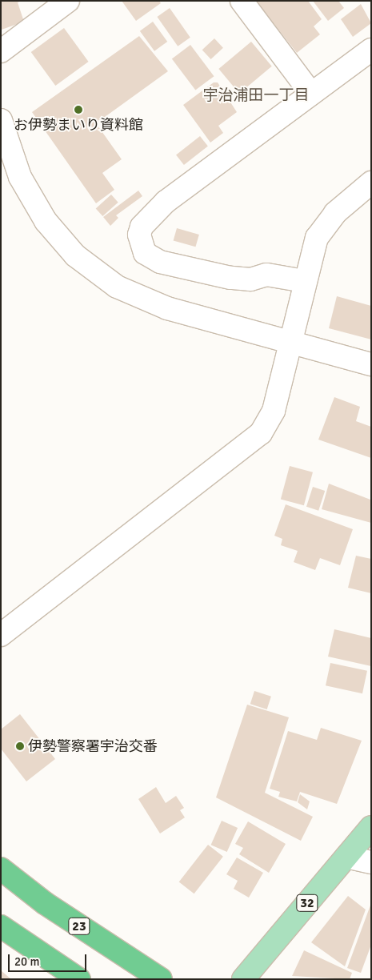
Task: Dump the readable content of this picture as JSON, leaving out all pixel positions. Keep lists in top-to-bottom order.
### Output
{
  "streets": {
    "highway": ["23"],
    "main road": ["32"]
  },
  "districts": ["宇治浦田一丁目"],
  "places": ["お伊勢まいり資料館", "伊勢警察署宇治交番"],
  "scale_bar": "20 m"
}
